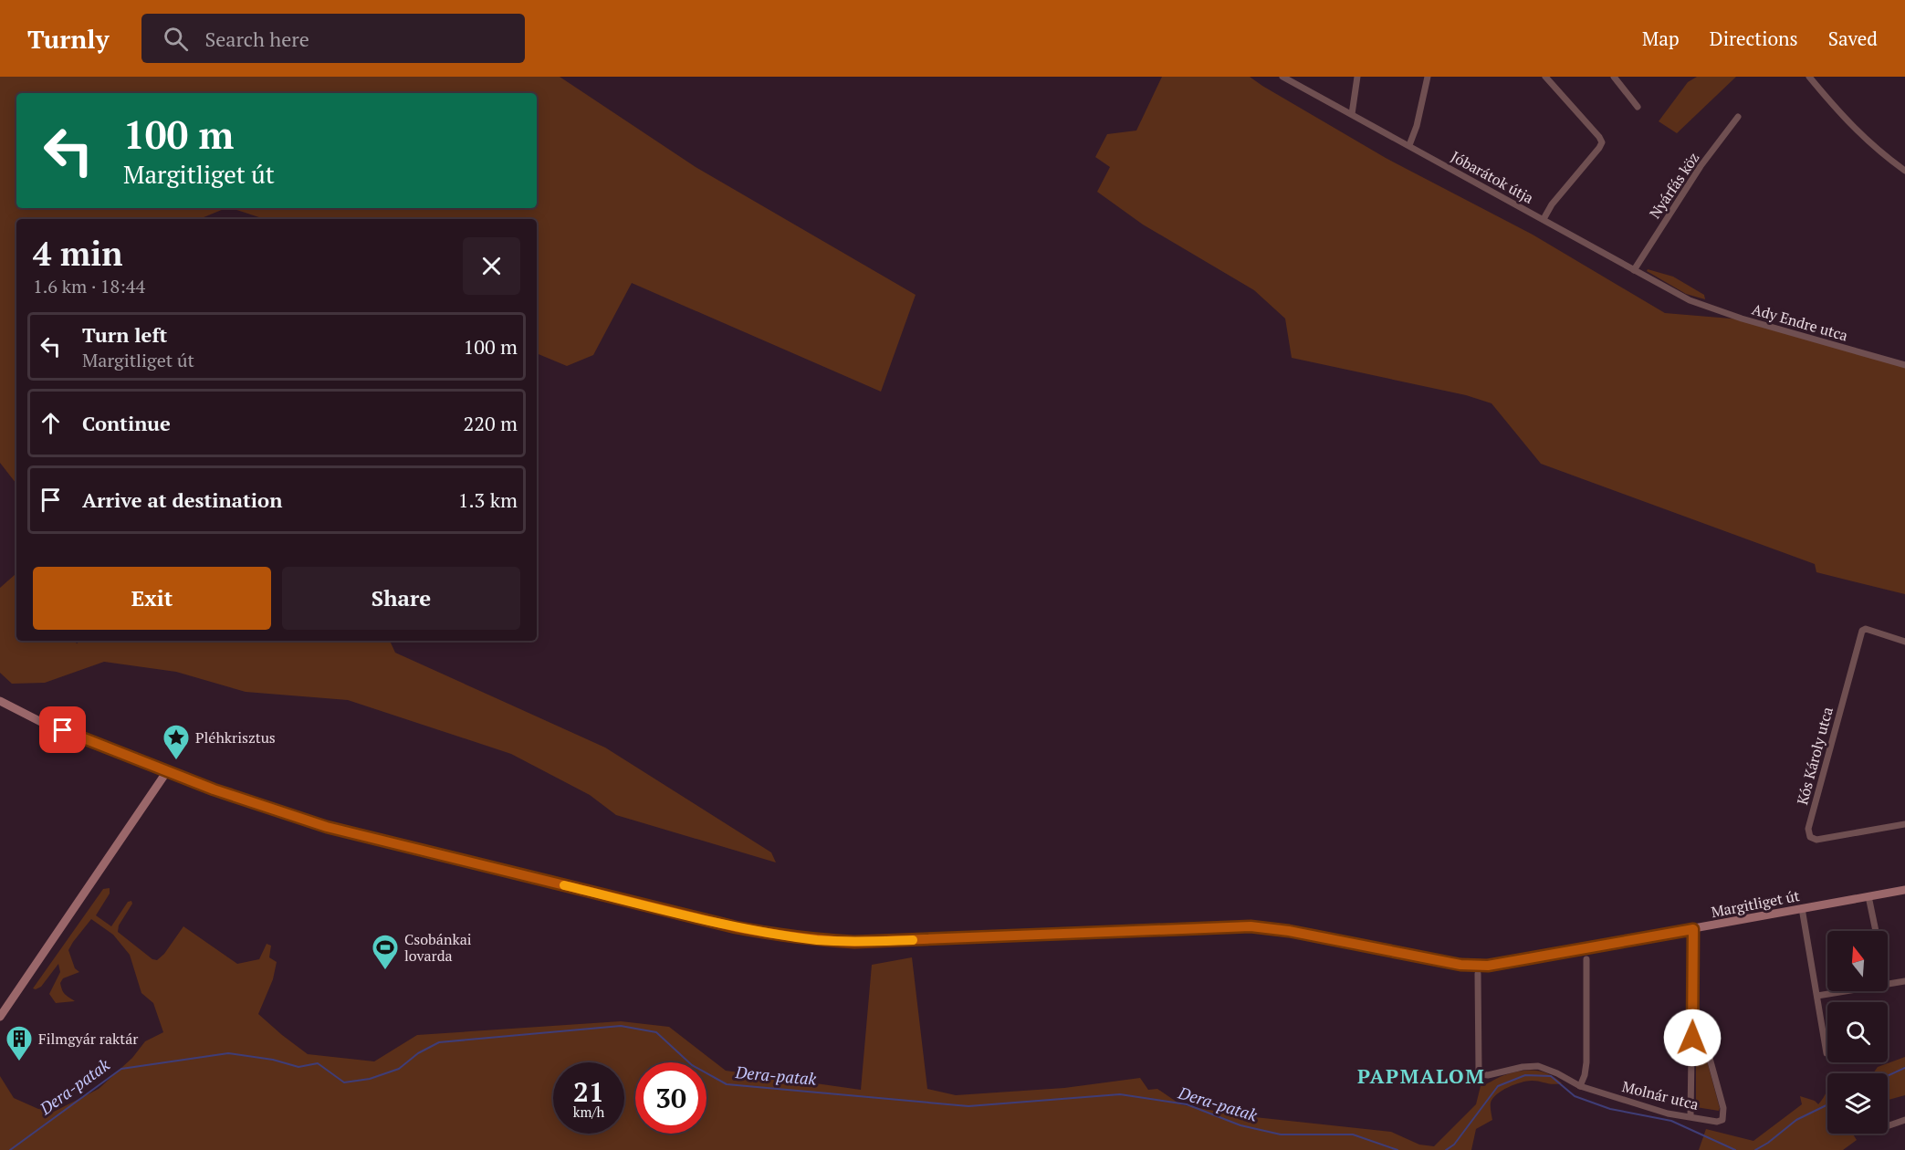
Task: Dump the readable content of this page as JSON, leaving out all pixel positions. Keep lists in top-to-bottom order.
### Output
{
  "streets": {
    "main road": ["Margitliget út"],
    "street": [
      "Jóbarátok útja",
      "Nyárfás köz",
      "Ady Endre utca",
      "Kós Károly utca",
      "Molnár utca"
    ]
  },
  "crossings": [
    ["Jóbarátok útja", "Nyárfás köz"],
    ["Jóbarátok útja", "Ady Endre utca"]
  ],
  "districts": ["PAPMALOM"],
  "water": ["Dera-patak"],
  "places": {
    "place": ["Pléhkrisztus"],
    "sports": ["Csobánkai lovarda"],
    "building": ["Filmgyár raktár"]
  },
  "north": "top",
  "page": {
    "header": "Turnly",
    "search": "Search here",
    "nav": ["Map", "Directions", "Saved"],
    "turn": ["100 m", "Margitliget út"],
    "heading": ["4 min", "1.6 km · 18:44"],
    "list": [
      {
        "name": "Turn left",
        "note": "Margitliget út",
        "value": "100 m"
      },
      {
        "name": "Continue",
        "value": "220 m"
      },
      {
        "name": "Arrive at destination",
        "value": "1.3 km"
      }
    ],
    "buttons": ["Exit", "Share"],
    "speed": "21 km/h",
    "limit": "30"
  }
}
